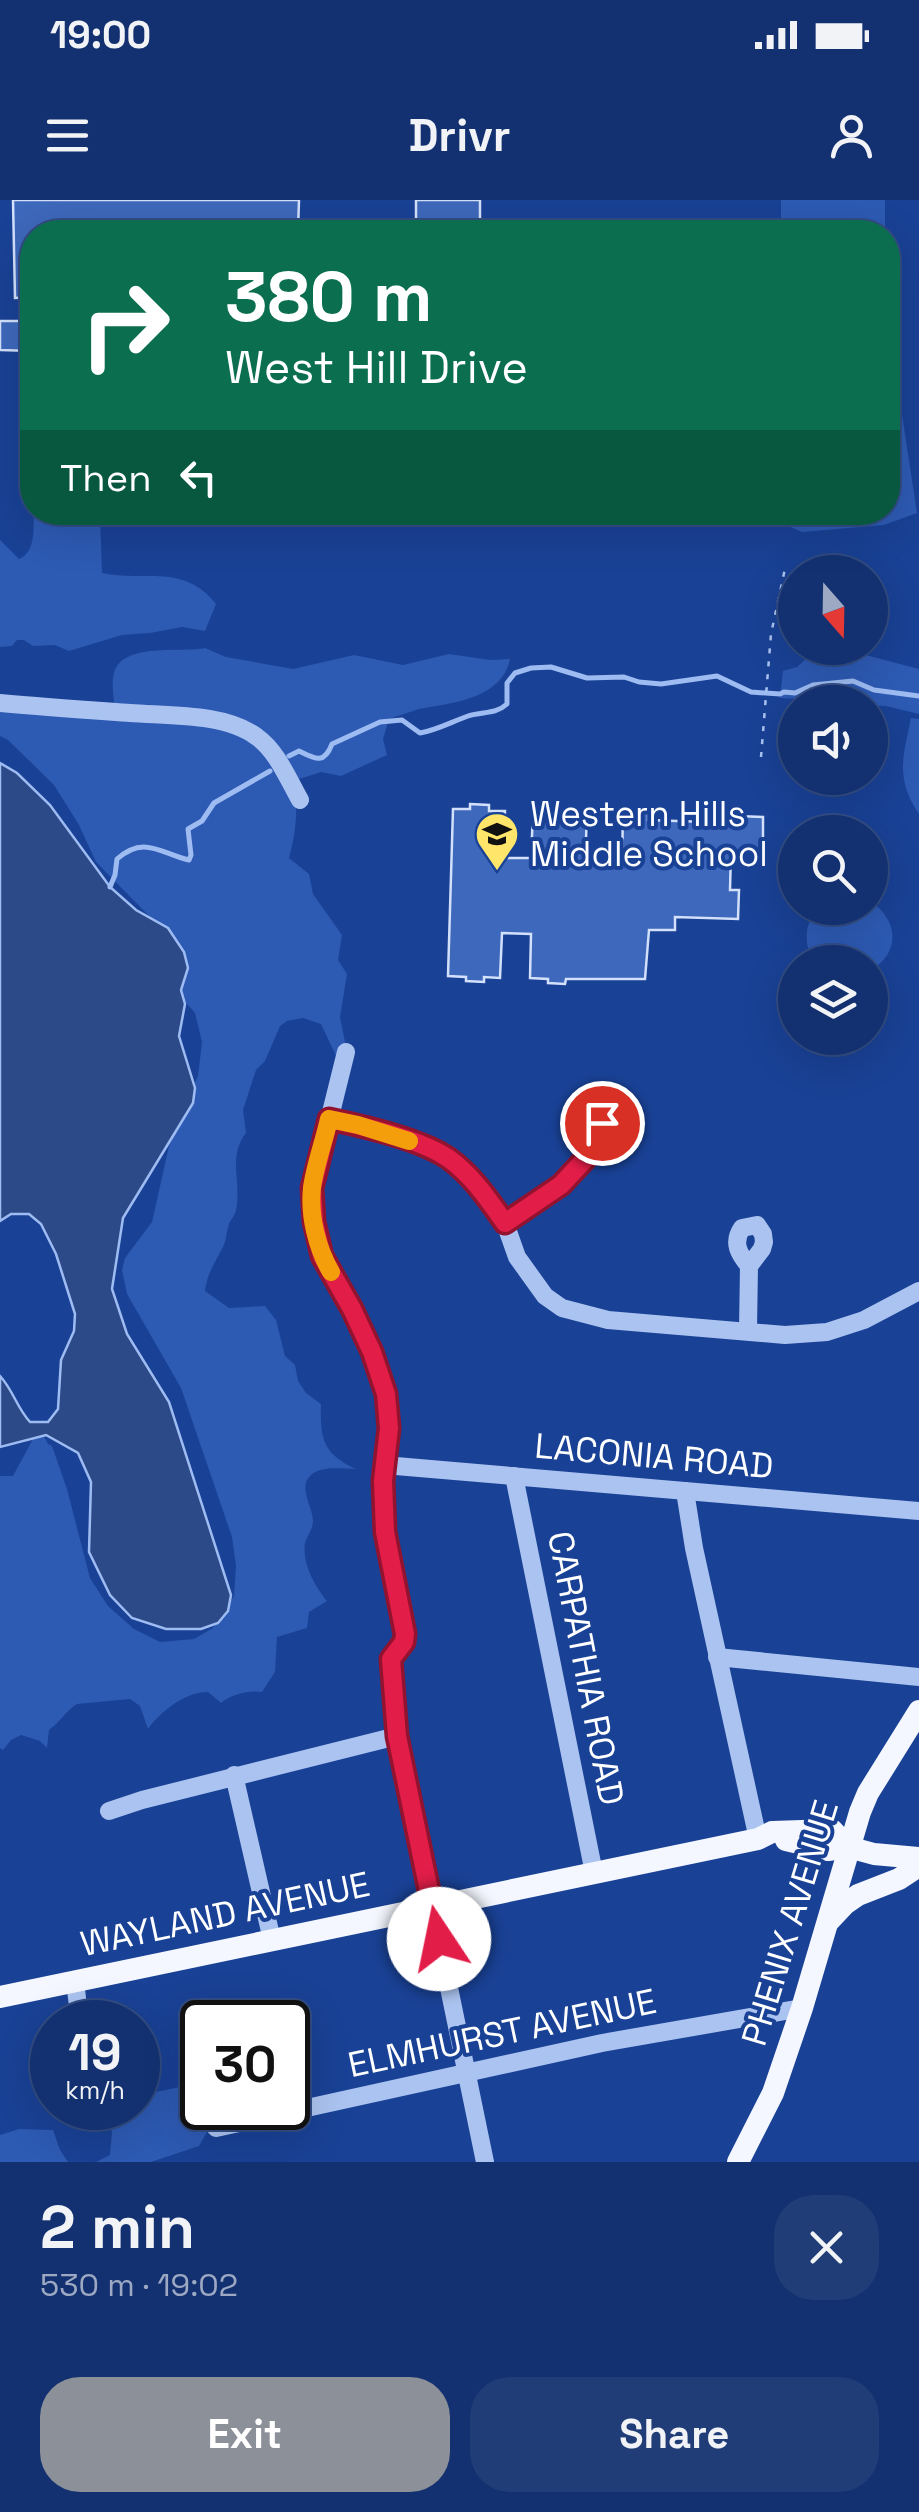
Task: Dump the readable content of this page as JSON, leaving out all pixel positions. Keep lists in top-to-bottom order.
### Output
{
  "streets": {
    "main road": ["WAYLAND AVENUE", "PHENIX AVENUE"],
    "street": ["LACONIA ROAD", "CARPATHIA ROAD", "ELMHURST AVENUE"]
  },
  "crossings": [
    ["LACONIA ROAD", "CARPATHIA ROAD"],
    ["CARPATHIA ROAD", "WAYLAND AVENUE"],
    ["WAYLAND AVENUE", "PHENIX AVENUE"],
    ["PHENIX AVENUE", "ELMHURST AVENUE"]
  ],
  "places": {
    "school or university": ["Western Hills Middle School"]
  },
  "north": "bottom",
  "page": {
    "status": "19:00",
    "header": "Drivr",
    "turn": ["380 m", "West Hill Drive"],
    "then": "Then",
    "speed": "19 km/h",
    "limit": "30",
    "heading": ["2 min", "530 m · 19:02"],
    "buttons": ["Exit", "Share"]
  }
}
